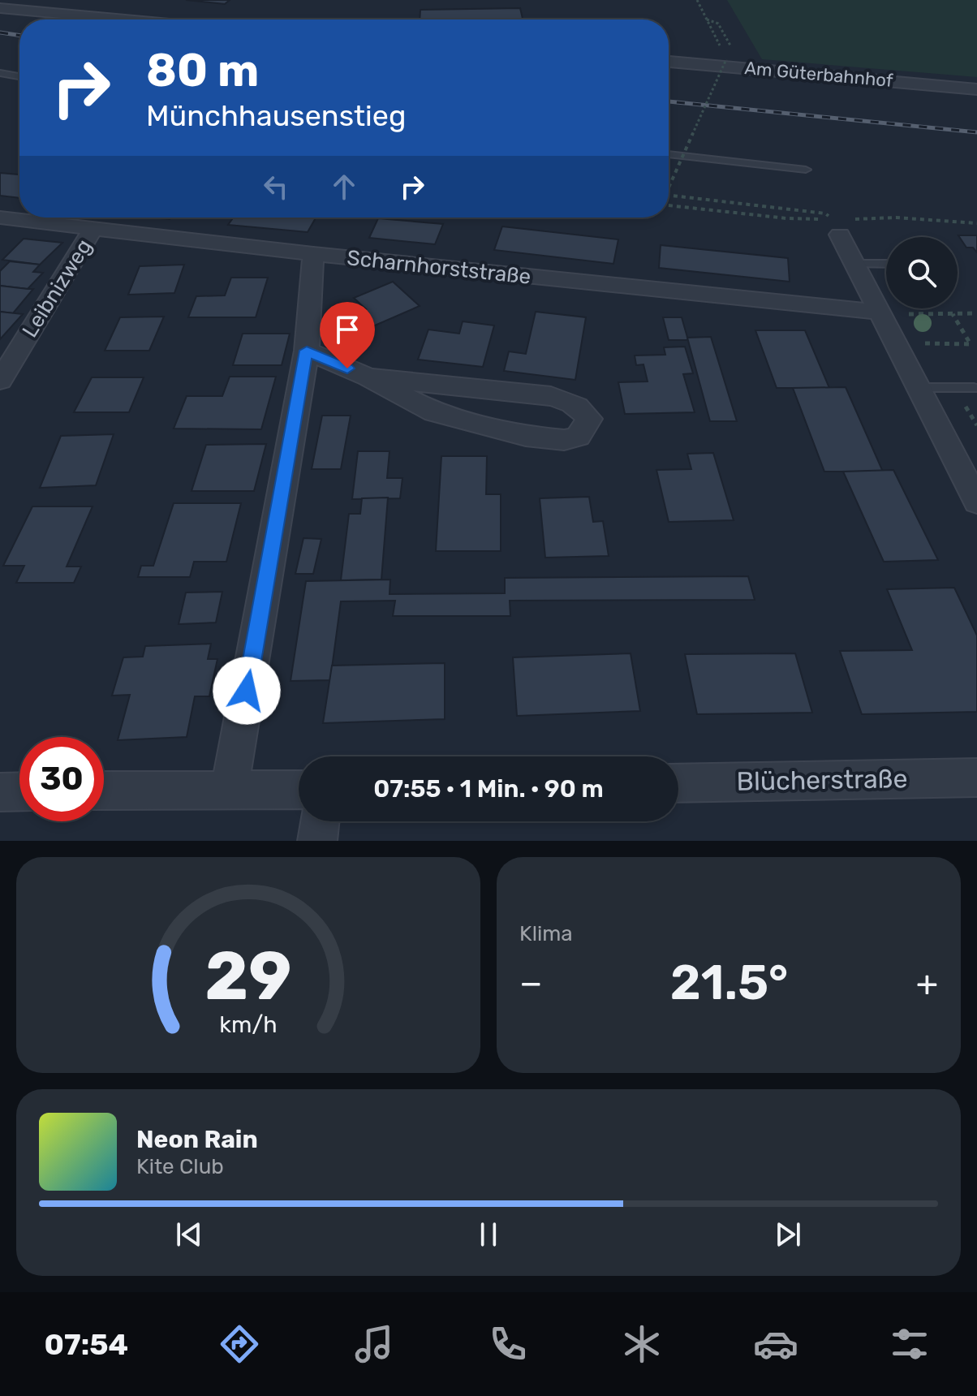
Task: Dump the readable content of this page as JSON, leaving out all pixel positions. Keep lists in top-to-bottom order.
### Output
{
  "streets": {
    "street": [
      "Am Güterbahnhof",
      "Scharnhorststraße",
      "Leibnizweg",
      "Blücherstraße"
    ]
  },
  "crossings": [
    ["Scharnhorststraße", "Leibnizweg"]
  ],
  "page": {
    "turn": ["80 m", "Münchhausenstieg"],
    "limit": "30",
    "trip": "07:55 · 1 Min. · 90 m",
    "tile": "Klima",
    "heat": ["−", "21.5°", "+"],
    "song": ["Neon Rain", "Kite Club"],
    "tabs": "07:54",
    "gauge": ["29", "km/h"]
  }
}
